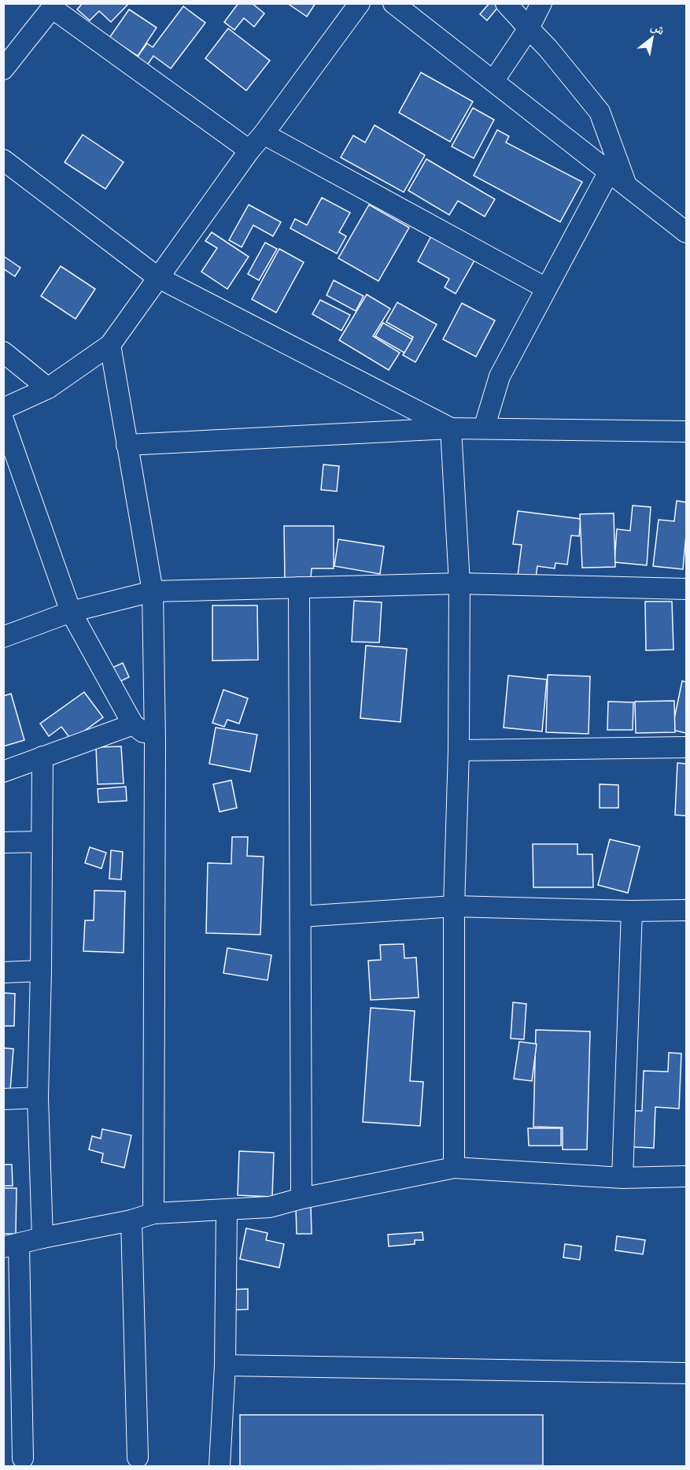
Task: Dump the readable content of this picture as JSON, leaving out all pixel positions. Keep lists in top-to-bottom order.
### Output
{
  "north": "top right"
}
